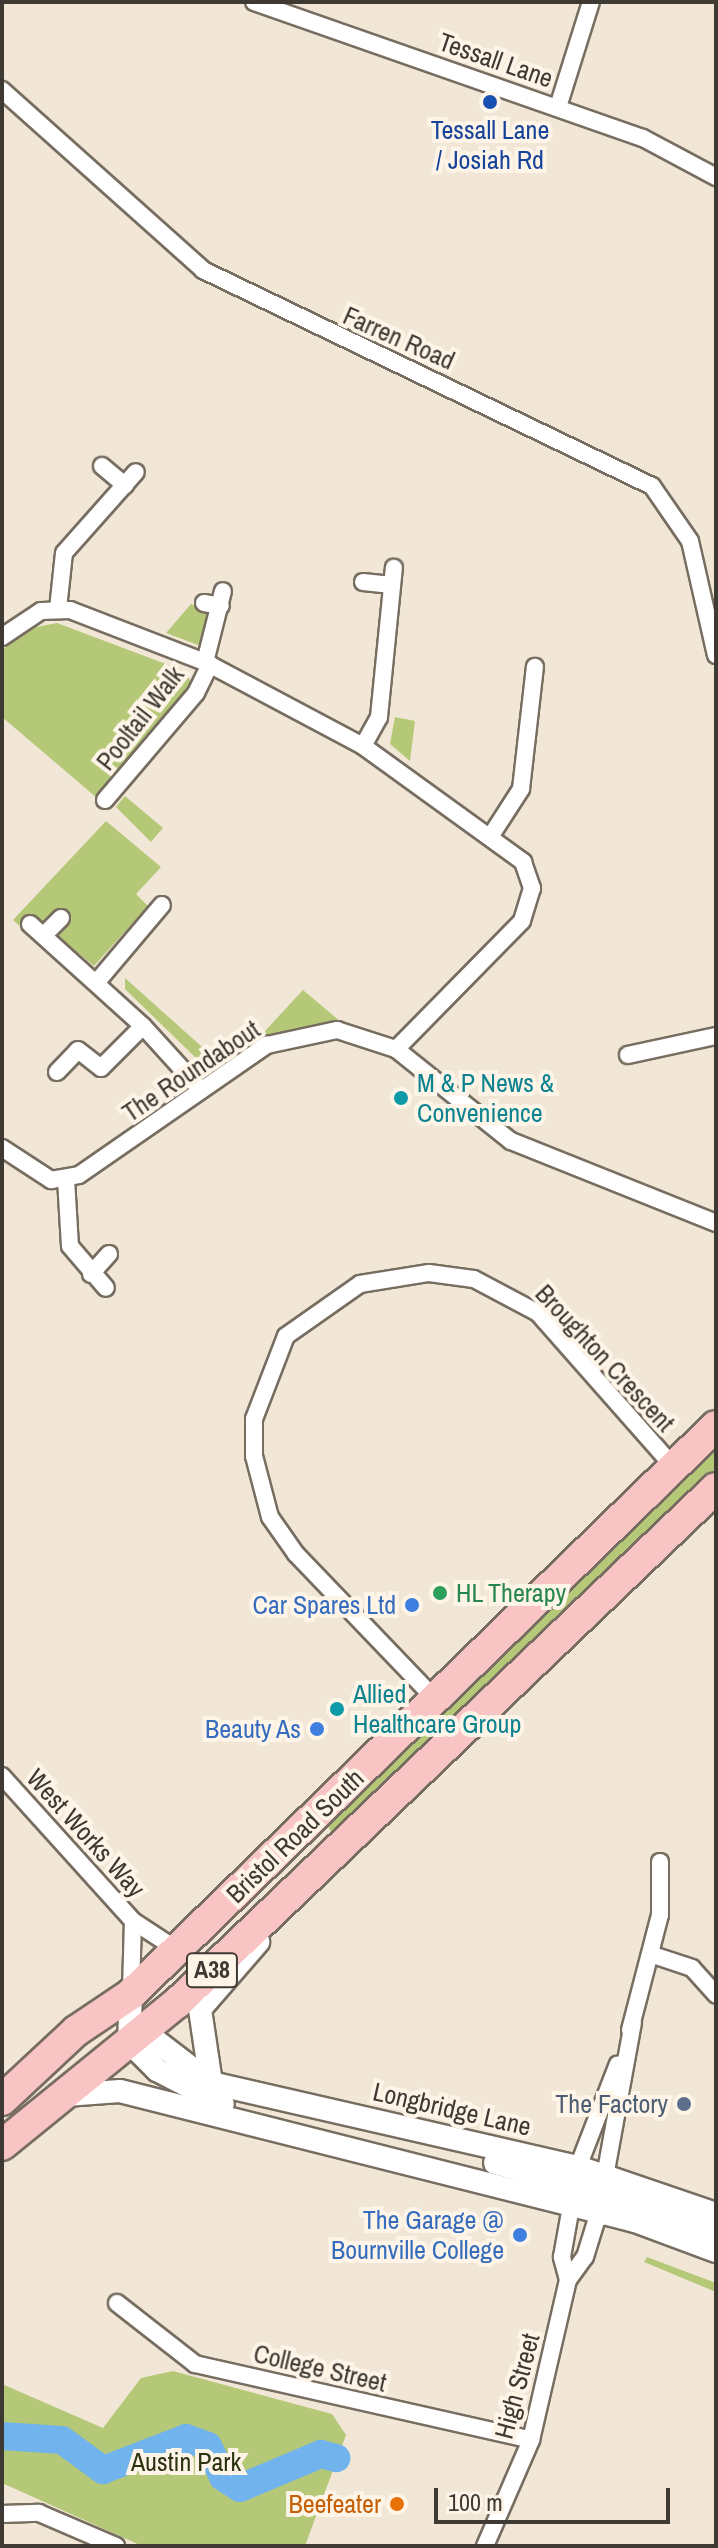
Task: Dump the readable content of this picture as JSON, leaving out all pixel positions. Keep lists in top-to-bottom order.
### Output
{
  "streets": {
    "highway": ["Bristol Road South", "A38"],
    "street": [
      "Tessall Lane",
      "Farren Road",
      "Pooltail Walk",
      "The Roundabout",
      "Broughton Crescent",
      "West Works Way",
      "Longbridge Lane",
      "College Street",
      "High Street"
    ]
  },
  "crossings": [
    ["Broughton Crescent", "Bristol Road South"],
    ["West Works Way", "Bristol Road South"],
    ["Bristol Road South", "Longbridge Lane"],
    ["Longbridge Lane", "High Street"],
    ["College Street", "High Street"]
  ],
  "parks": ["Austin Park"],
  "places": [
    "Tessall Lane / Josiah Rd",
    "M & P News & Convenience",
    "HL Therapy",
    "Car Spares Ltd",
    "Allied Healthcare Group",
    "Beauty As",
    "The Factory",
    "The Garage @ Bournville College",
    "Beefeater"
  ],
  "scale_bar": "100 m"
}
